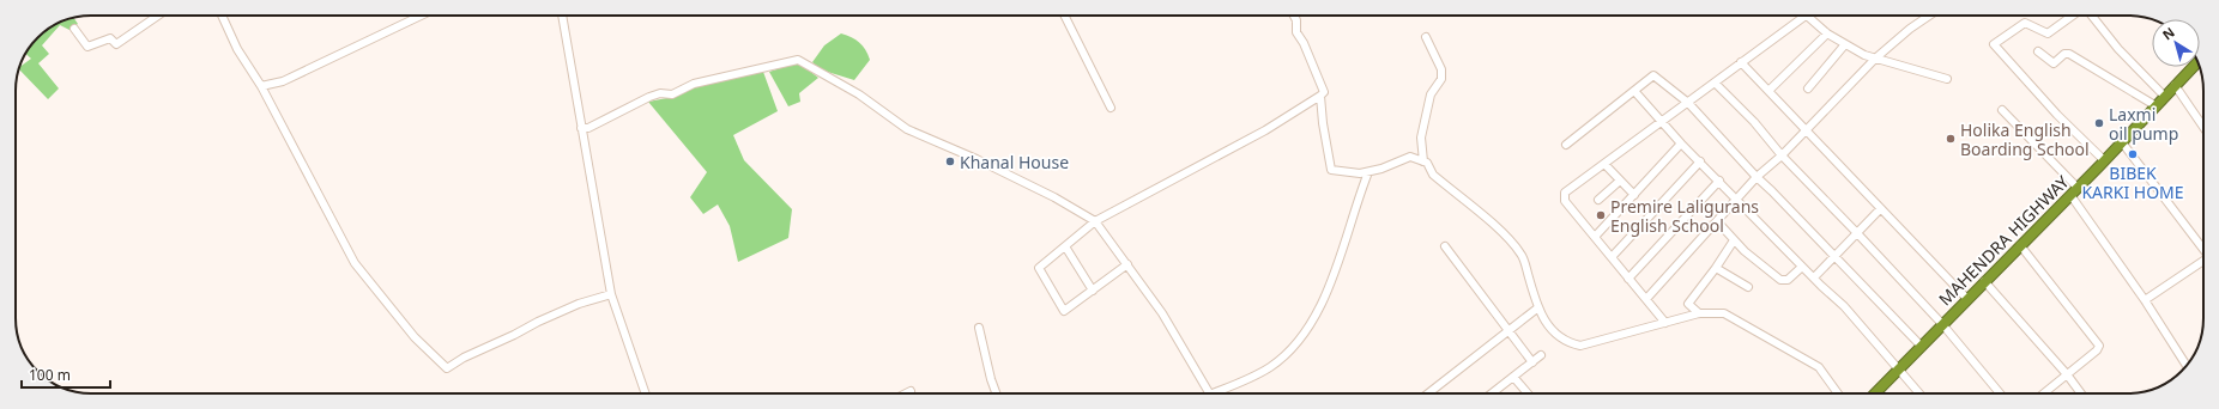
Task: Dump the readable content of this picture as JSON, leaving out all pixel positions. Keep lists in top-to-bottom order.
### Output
{
  "streets": {
    "highway": ["MAHENDRA HIGHWAY"]
  },
  "places": [
    "Laxmi oil pump",
    "Holika English Boarding School",
    "BIBEK KARKI HOME",
    "Khanal House",
    "Premire Laligurans English School"
  ],
  "scale_bar": "100 m",
  "north": "top left"
}
